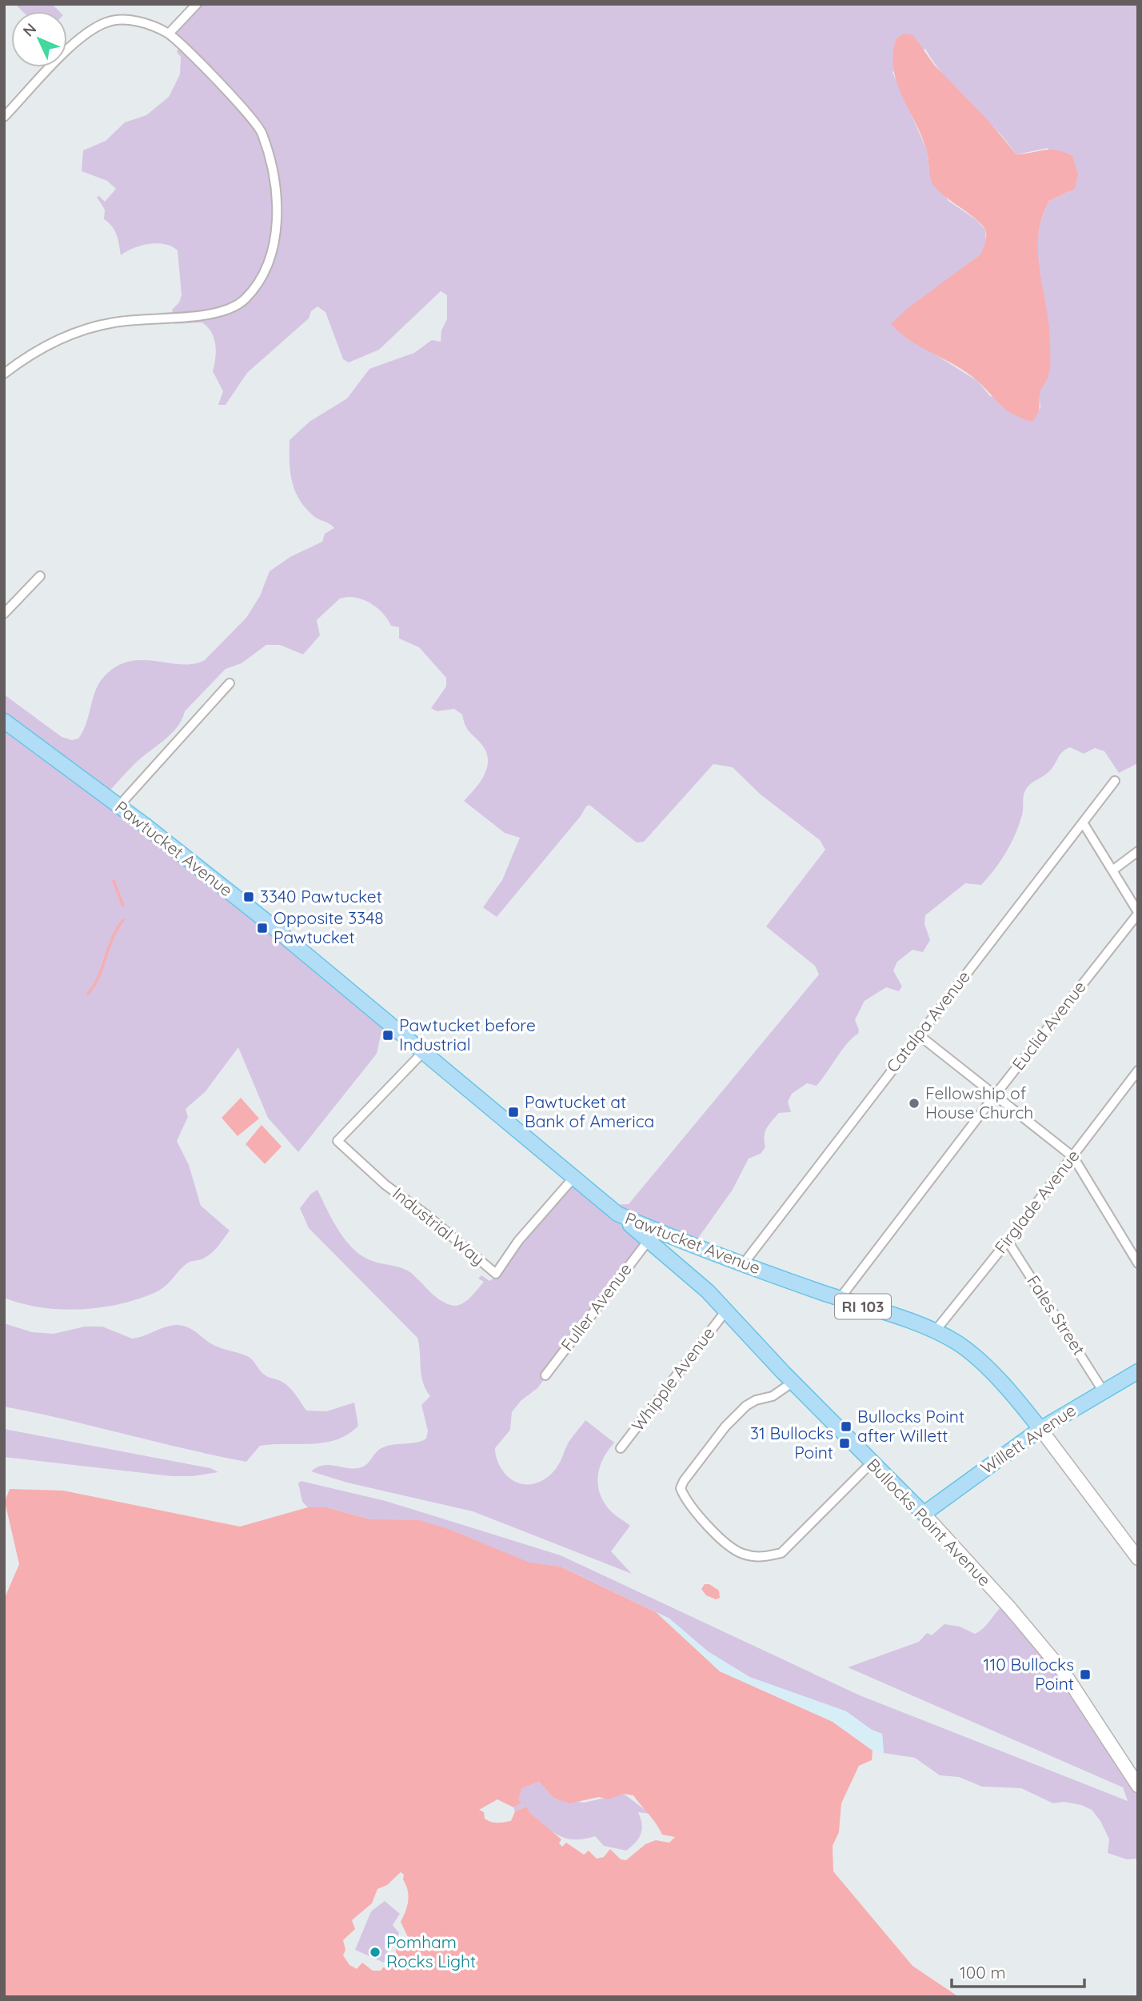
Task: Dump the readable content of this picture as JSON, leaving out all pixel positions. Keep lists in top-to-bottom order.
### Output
{
  "streets": {
    "main road": [
      "Pawtucket Avenue",
      "RI 103",
      "Willett Avenue",
      "Bullocks Point Avenue"
    ],
    "street": [
      "Catalpa Avenue",
      "Euclid Avenue",
      "Firglade Avenue",
      "Industrial Way",
      "Fuller Avenue",
      "Fales Street",
      "Whipple Avenue"
    ]
  },
  "crossings": [
    ["Pawtucket Avenue", "Catalpa Avenue"],
    ["Pawtucket Avenue", "Euclid Avenue"],
    ["Pawtucket Avenue", "Firglade Avenue"],
    ["Pawtucket Avenue", "Industrial Way"],
    ["Pawtucket Avenue", "Fuller Avenue"],
    ["Pawtucket Avenue", "Willett Avenue"],
    ["Pawtucket Avenue", "Bullocks Point Avenue"],
    ["Firglade Avenue", "Fales Street"],
    ["Fuller Avenue", "Bullocks Point Avenue"],
    ["Fales Street", "Willett Avenue"],
    ["Whipple Avenue", "Bullocks Point Avenue"],
    ["Willett Avenue", "Bullocks Point Avenue"]
  ],
  "places": {
    "transit": [
      "3340 Pawtucket",
      "Opposite 3348 Pawtucket",
      "Pawtucket before Industrial",
      "Pawtucket at Bank of America",
      "Bullocks Point after Willett",
      "31 Bullocks Point",
      "110 Bullocks Point"
    ],
    "other": ["Fellowship of House Church", "Pomham Rocks Light"]
  },
  "scale_bar": "100 m",
  "north": "top left"
}
